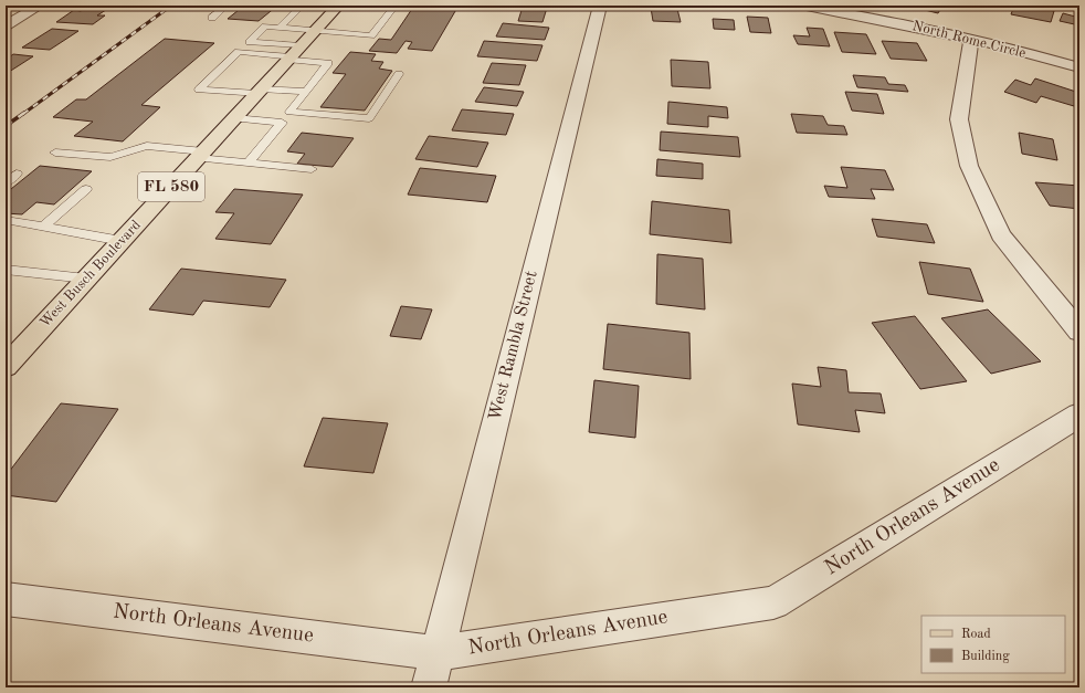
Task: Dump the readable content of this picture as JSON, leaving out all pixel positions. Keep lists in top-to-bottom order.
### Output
{
  "streets": {
    "main road": ["FL 580", "West Busch Boulevard"],
    "street": ["North Rome Circle", "West Rambla Street", "North Orleans Avenue"]
  },
  "crossings": [
    ["West Rambla Street", "North Orleans Avenue"]
  ],
  "legend": ["Road", "Building"]
}
